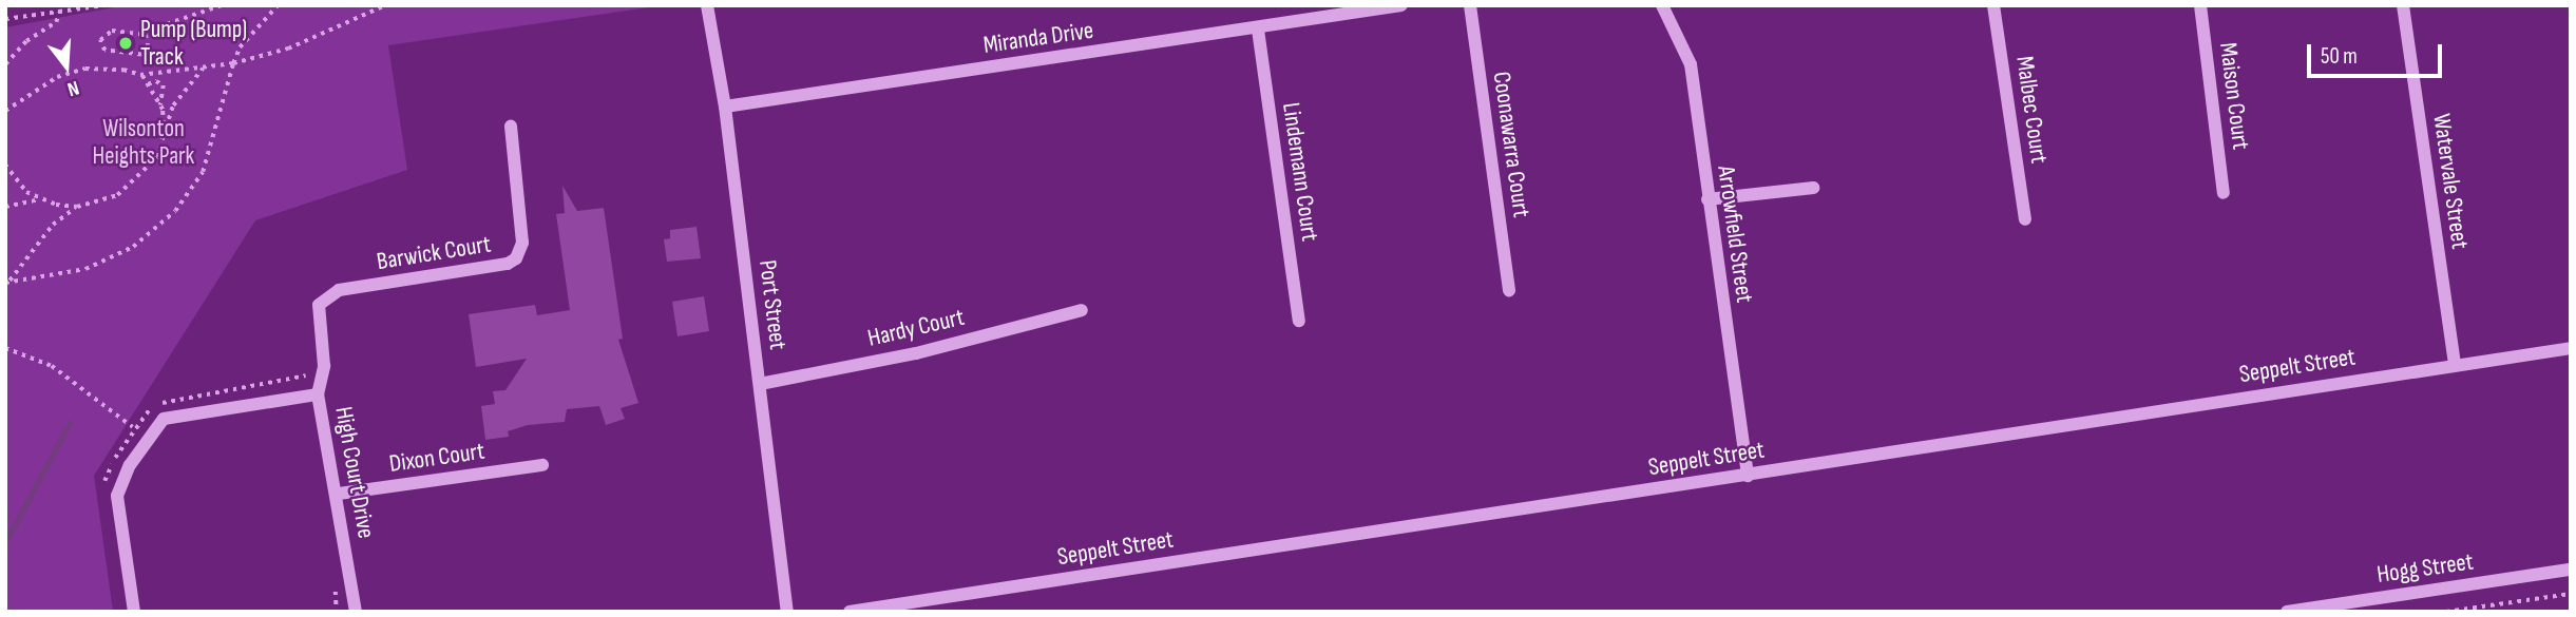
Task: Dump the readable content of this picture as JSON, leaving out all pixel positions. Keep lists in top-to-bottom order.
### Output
{
  "streets": {
    "street": [
      "Miranda Drive",
      "Maison Court",
      "Malbec Court",
      "Coonawarra Court",
      "Lindemann Court",
      "Watervale Street",
      "Arrowfield Street",
      "Barwick Court",
      "Port Street",
      "Hardy Court",
      "Seppelt Street",
      "Dixon Court",
      "High Court Drive",
      "Hogg Street"
    ]
  },
  "crossings": [
    ["Miranda Drive", "Lindemann Court"],
    ["Miranda Drive", "Port Street"],
    ["Watervale Street", "Seppelt Street"],
    ["Arrowfield Street", "Seppelt Street"],
    ["Barwick Court", "High Court Drive"],
    ["Port Street", "Hardy Court"],
    ["Dixon Court", "High Court Drive"]
  ],
  "parks": ["Wilsonton Heights Park"],
  "places": ["Pump (Bump) Track"],
  "scale_bar": "50 m",
  "north": "bottom"
}
